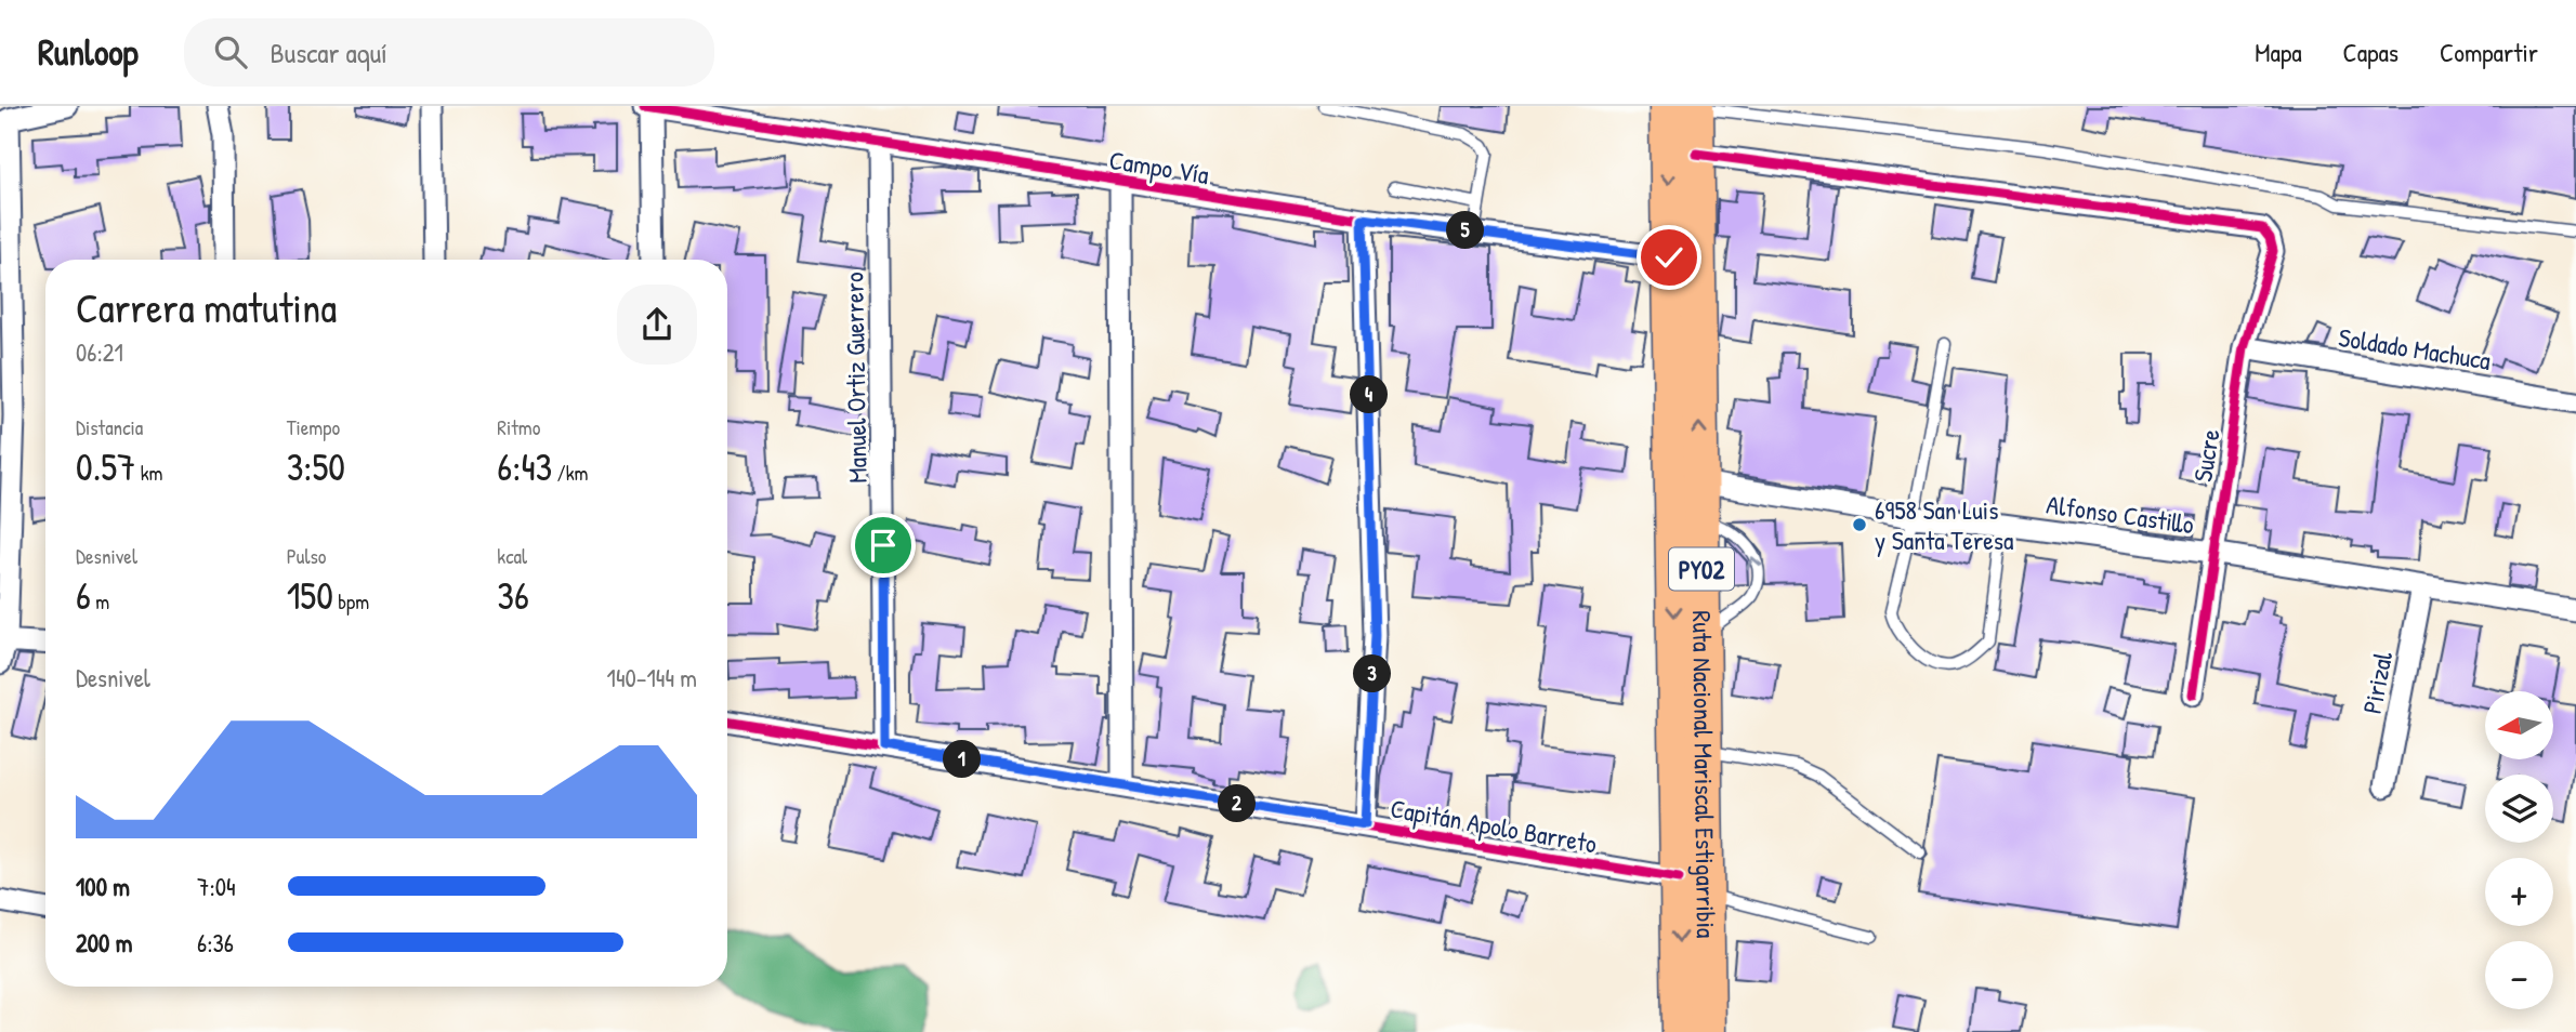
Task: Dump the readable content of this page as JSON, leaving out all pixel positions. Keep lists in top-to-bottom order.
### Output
{
  "streets": {
    "highway": ["PY02", "Ruta Nacional Mariscal Estigarribia"],
    "street": [
      "Campo Vía",
      "Soldado Machuca",
      "Manuel Ortiz Guerrero",
      "Sucre",
      "Alfonso Castillo",
      "Pirizal",
      "Capitán Apolo Barreto"
    ]
  },
  "crossings": [
    ["Campo Vía", "Manuel Ortiz Guerrero"],
    ["Campo Vía", "Ruta Nacional Mariscal Estigarribia"],
    ["Soldado Machuca", "Sucre"],
    ["Manuel Ortiz Guerrero", "Capitán Apolo Barreto"],
    ["Sucre", "Alfonso Castillo"],
    ["Sucre", "Ruta Nacional Mariscal Estigarribia"],
    ["Alfonso Castillo", "Pirizal"],
    ["Alfonso Castillo", "Ruta Nacional Mariscal Estigarribia"],
    ["Ruta Nacional Mariscal Estigarribia", "Capitán Apolo Barreto"]
  ],
  "places": ["6958 San Luis y Santa Teresa"],
  "north": "left",
  "page": {
    "header": "Runloop",
    "search": "Buscar aquí",
    "nav": ["Mapa", "Capas", "Compartir"],
    "pins": [
      "5",
      "4",
      "3",
      "1",
      "2"
    ],
    "heading": ["Carrera matutina", "06:21"],
    "stats": [
      ["Distancia", "0.57 km"],
      ["Tiempo", "3:50"],
      ["Ritmo", "6:43 /km"],
      ["Desnivel", "6 m"],
      ["Pulso", "150 bpm"],
      ["kcal", "36"]
    ],
    "chart": ["Desnivel", "140–144 m"],
    "map_buttons": ["+", "−"],
    "list": [
      {
        "name": "100 m",
        "note": "7:04"
      },
      {
        "name": "200 m",
        "note": "6:36"
      }
    ]
  }
}
